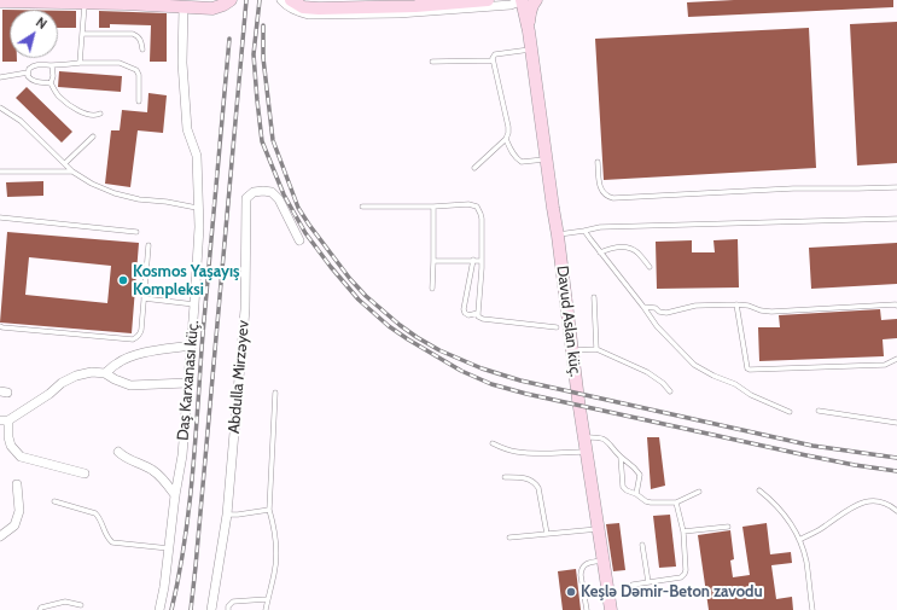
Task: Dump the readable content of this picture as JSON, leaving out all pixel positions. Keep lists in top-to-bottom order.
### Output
{
  "streets": {
    "street": ["Davud Aslan küç.", "Abdulla Mirzəyev", "Daş Karxanası küç."]
  },
  "places": ["Kosmos Yaşayış Kompleksi", "Keşlə Dəmir-Beton zavodu"],
  "north": "top right"
}
